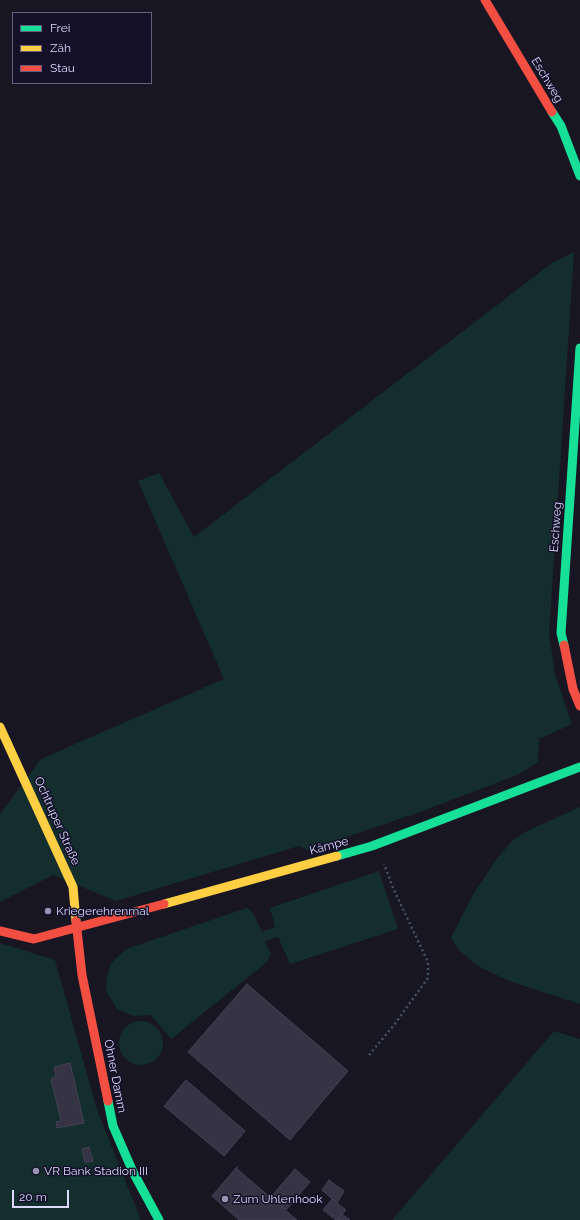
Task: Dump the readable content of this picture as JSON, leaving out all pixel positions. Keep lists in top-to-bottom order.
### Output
{
  "streets": {
    "street": [
      "Eschweg",
      "Ochtruper Straße",
      "Kämpe",
      "Ohner Damm"
    ]
  },
  "crossings": [
    ["Ochtruper Straße", "Kämpe"],
    ["Ochtruper Straße", "Ohner Damm"],
    ["Kämpe", "Ohner Damm"]
  ],
  "places": ["Kriegerehrenmal", "VR Bank Stadion III", "Zum Uhlenhook"],
  "legend": ["Frei", "Zäh", "Stau"],
  "scale_bar": "20 m"
}
